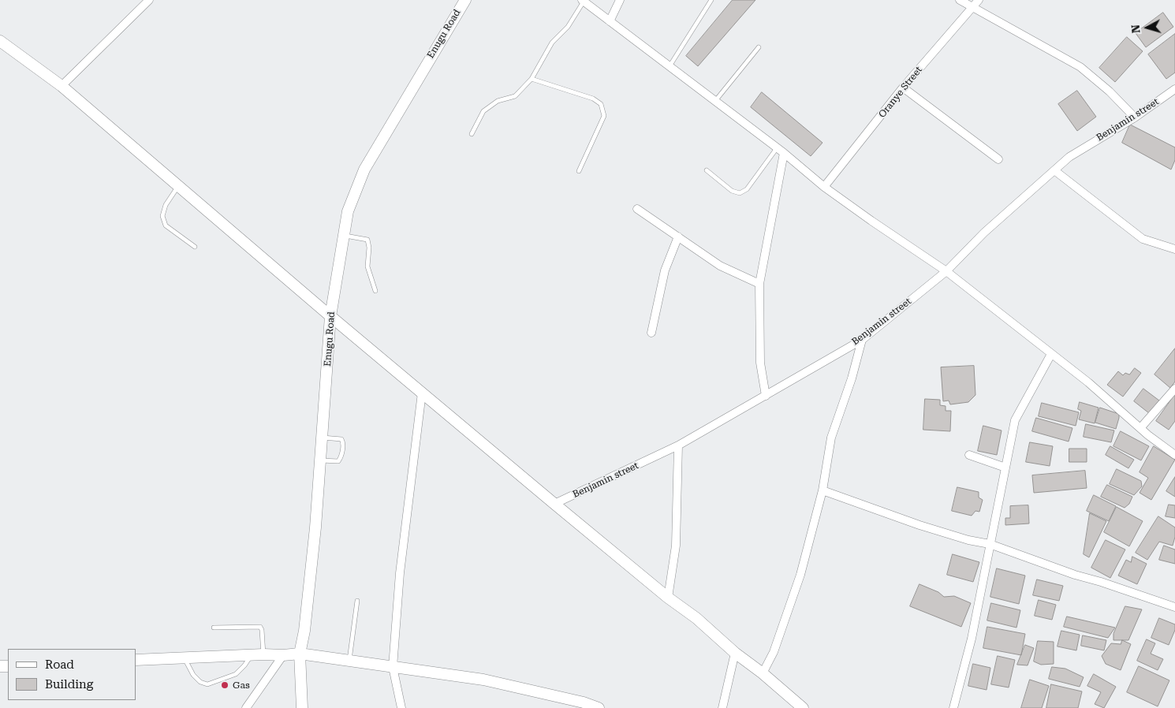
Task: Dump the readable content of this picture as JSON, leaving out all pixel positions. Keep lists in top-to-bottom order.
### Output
{
  "streets": {
    "street": ["Enugu Road", "Oranye Street", "Benjamin street"]
  },
  "places": ["Gas"],
  "legend": ["Road", "Building"],
  "north": "left"
}
